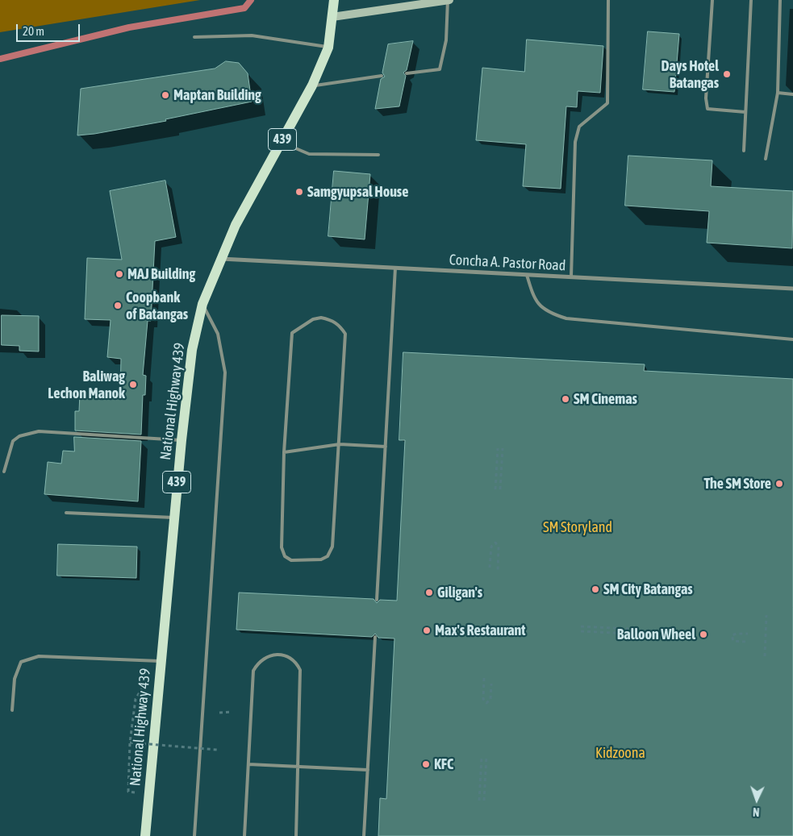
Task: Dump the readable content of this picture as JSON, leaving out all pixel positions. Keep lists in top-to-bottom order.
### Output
{
  "streets": {
    "main road": ["439", "National Highway 439"],
    "street": ["Concha A. Pastor Road"]
  },
  "crossings": [
    ["Concha A. Pastor Road", "National Highway 439"]
  ],
  "parks": ["SM Storyland", "Kidzoona"],
  "places": [
    "Days Hotel Batangas",
    "Maptan Building",
    "Samgyupsal House",
    "MAJ Building",
    "Coopbank of Batangas",
    "Baliwag Lechon Manok",
    "SM Cinemas",
    "The SM Store",
    "SM City Batangas",
    "Giligan's",
    "Max's Restaurant",
    "Balloon Wheel",
    "KFC"
  ],
  "scale_bar": "20 m",
  "north": "bottom"
}
